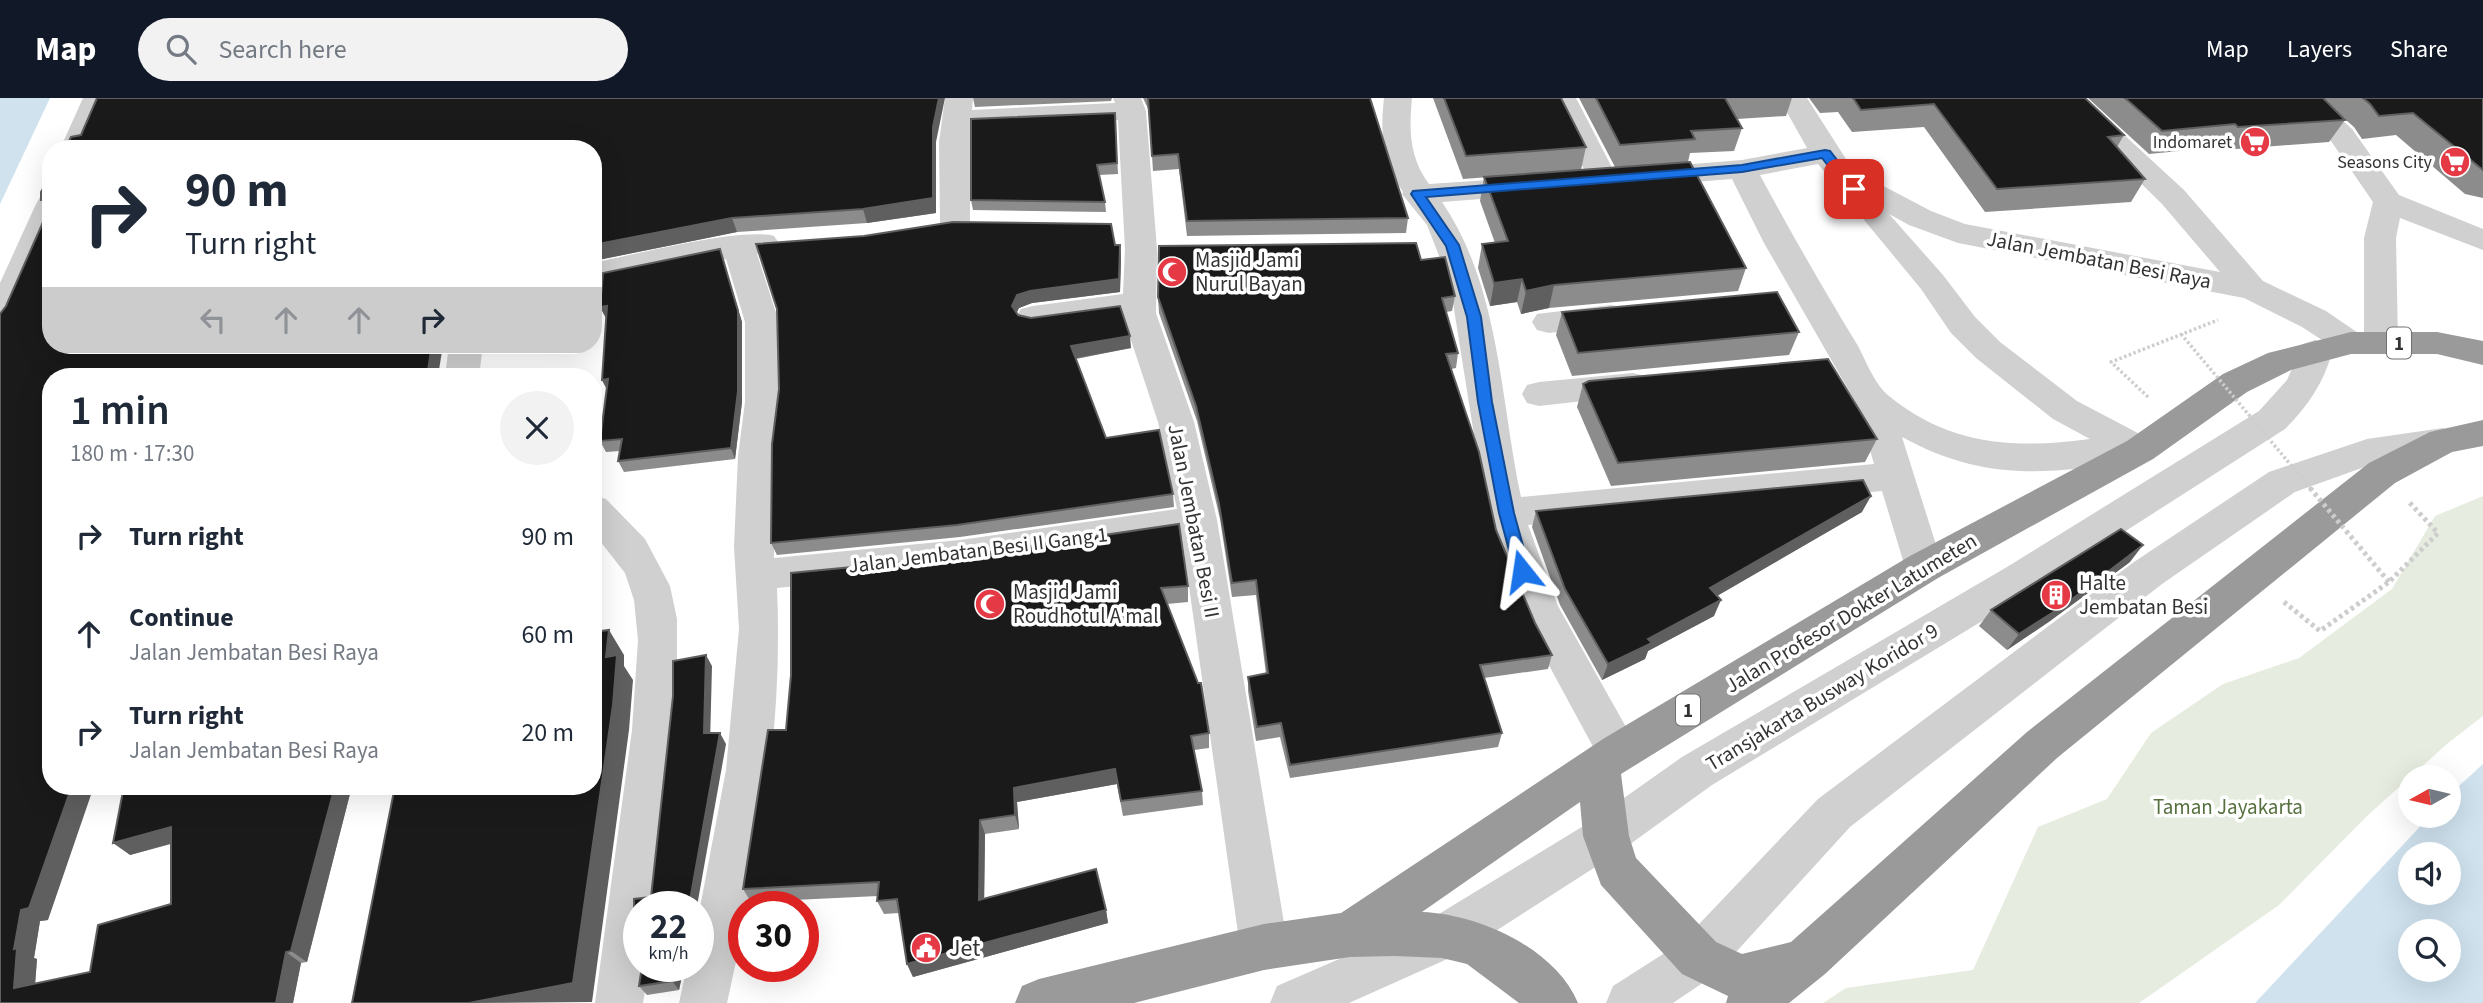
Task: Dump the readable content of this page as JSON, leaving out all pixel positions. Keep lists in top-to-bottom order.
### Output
{
  "streets": {
    "highway": ["1", "Jalan Profesor Dokter Latumeten"],
    "street": [
      "Jalan Jembatan Besi Raya",
      "Jalan Jembatan Besi II",
      "Jalan Jembatan Besi II Gang 1",
      "Transjakarta Busway Koridor 9"
    ]
  },
  "crossings": [
    ["Jalan Jembatan Besi Raya", "Jalan Profesor Dokter Latumeten"],
    ["Jalan Jembatan Besi Raya", "Transjakarta Busway Koridor 9"],
    ["Jalan Jembatan Besi II", "Jalan Jembatan Besi II Gang 1"],
    ["Jalan Jembatan Besi II", "Jalan Profesor Dokter Latumeten"],
    ["Jalan Profesor Dokter Latumeten", "Transjakarta Busway Koridor 9"]
  ],
  "parks": ["Taman Jayakarta"],
  "places": {
    "supermarket": ["Indomaret", "Seasons City"],
    "mosque": ["Masjid Jami Nurul Bayan", "Masjid Jami Roudhotul A'mal"],
    "building": ["Halte Jembatan Besi"],
    "public building": ["Jet"]
  },
  "north": "left",
  "page": {
    "header": "Map",
    "search": "Search here",
    "nav": ["Map", "Layers", "Share"],
    "turn": ["90 m", "Turn right"],
    "heading": ["1 min", "180 m · 17:30"],
    "list": [
      {
        "name": "Turn right",
        "value": "90 m"
      },
      {
        "name": "Continue",
        "note": "Jalan Jembatan Besi Raya",
        "value": "60 m"
      },
      {
        "name": "Turn right",
        "note": "Jalan Jembatan Besi Raya",
        "value": "20 m"
      }
    ],
    "speed": "22 km/h",
    "limit": "30"
  }
}
